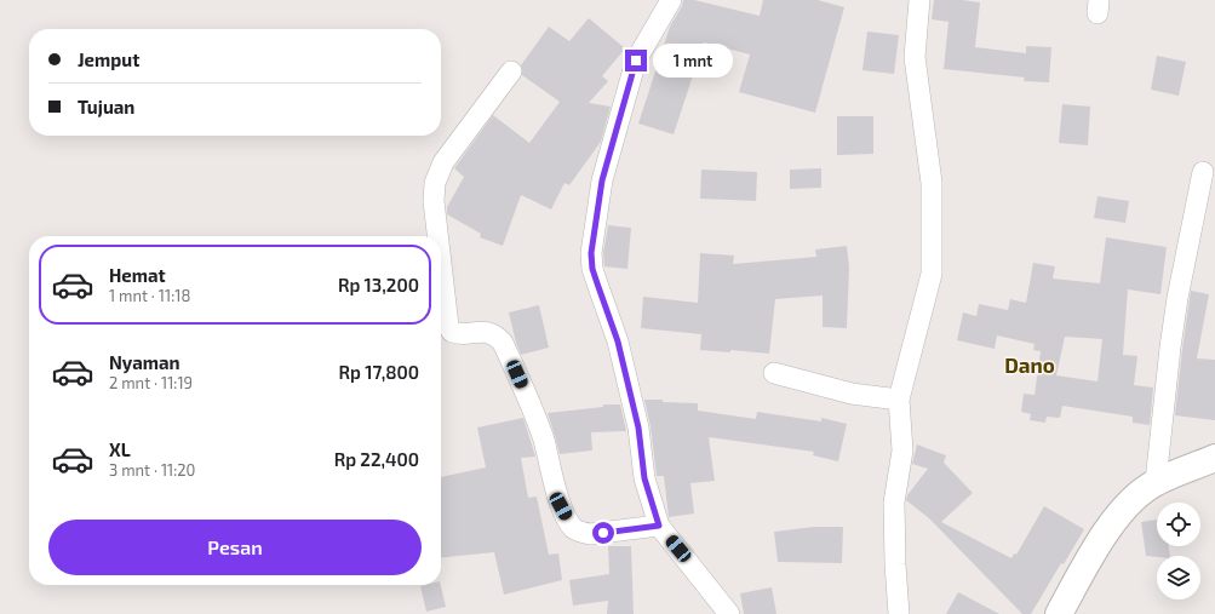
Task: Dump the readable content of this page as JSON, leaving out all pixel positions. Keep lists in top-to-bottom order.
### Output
{
  "districts": ["Dano"],
  "page": {
    "banner": ["Jemput", "Tujuan"],
    "bubble": "1 mnt",
    "list": [
      {
        "name": "Hemat",
        "note": "1 mnt · 11:18",
        "value": "Rp 13,200"
      },
      {
        "name": "Nyaman",
        "note": "2 mnt · 11:19",
        "value": "Rp 17,800"
      },
      {
        "name": "XL",
        "note": "3 mnt · 11:20",
        "value": "Rp 22,400"
      }
    ],
    "buttons": "Pesan"
  }
}
